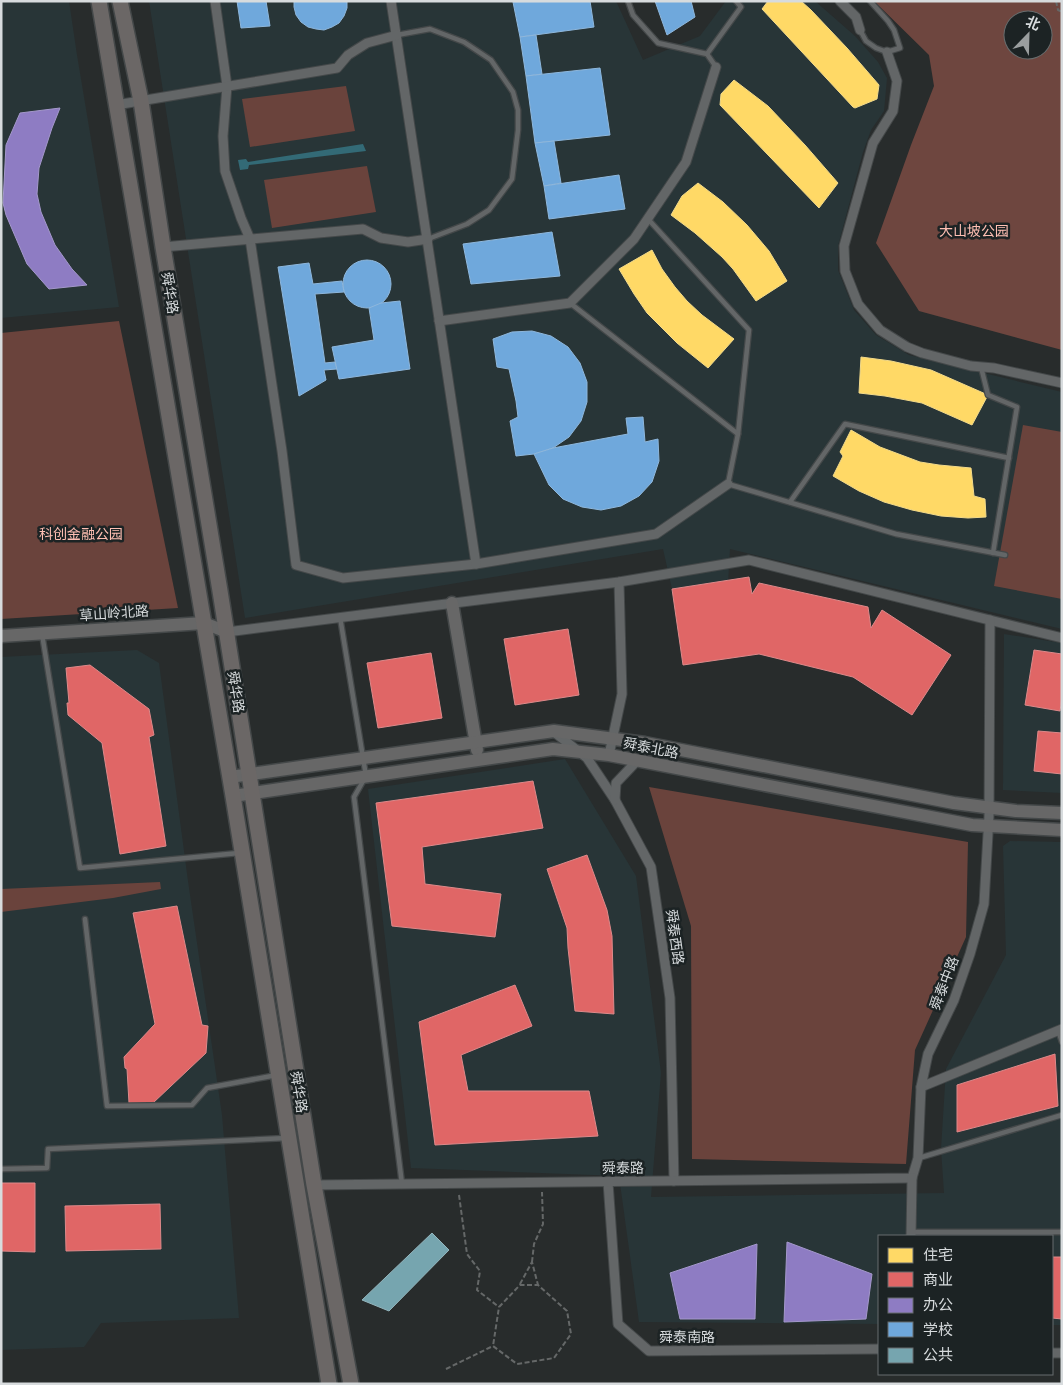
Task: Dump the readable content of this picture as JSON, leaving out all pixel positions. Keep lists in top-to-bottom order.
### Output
{
  "streets": {
    "main road": ["舜华路", "草山岭北路", "舜泰北路"],
    "street": [
      "舜泰西路",
      "舜泰中路",
      "舜泰路",
      "舜泰南路"
    ]
  },
  "crossings": [
    ["舜华路", "草山岭北路"],
    ["舜华路", "舜泰北路"],
    ["舜华路", "舜泰路"],
    ["舜泰北路", "舜泰西路"],
    ["舜泰北路", "舜泰中路"],
    ["舜泰西路", "舜泰路"],
    ["舜泰路", "舜泰南路"]
  ],
  "parks": ["大山坡公园", "科创金融公园"],
  "legend": [
    "住宅",
    "商业",
    "办公",
    "学校",
    "公共"
  ],
  "north": "top right"
}
